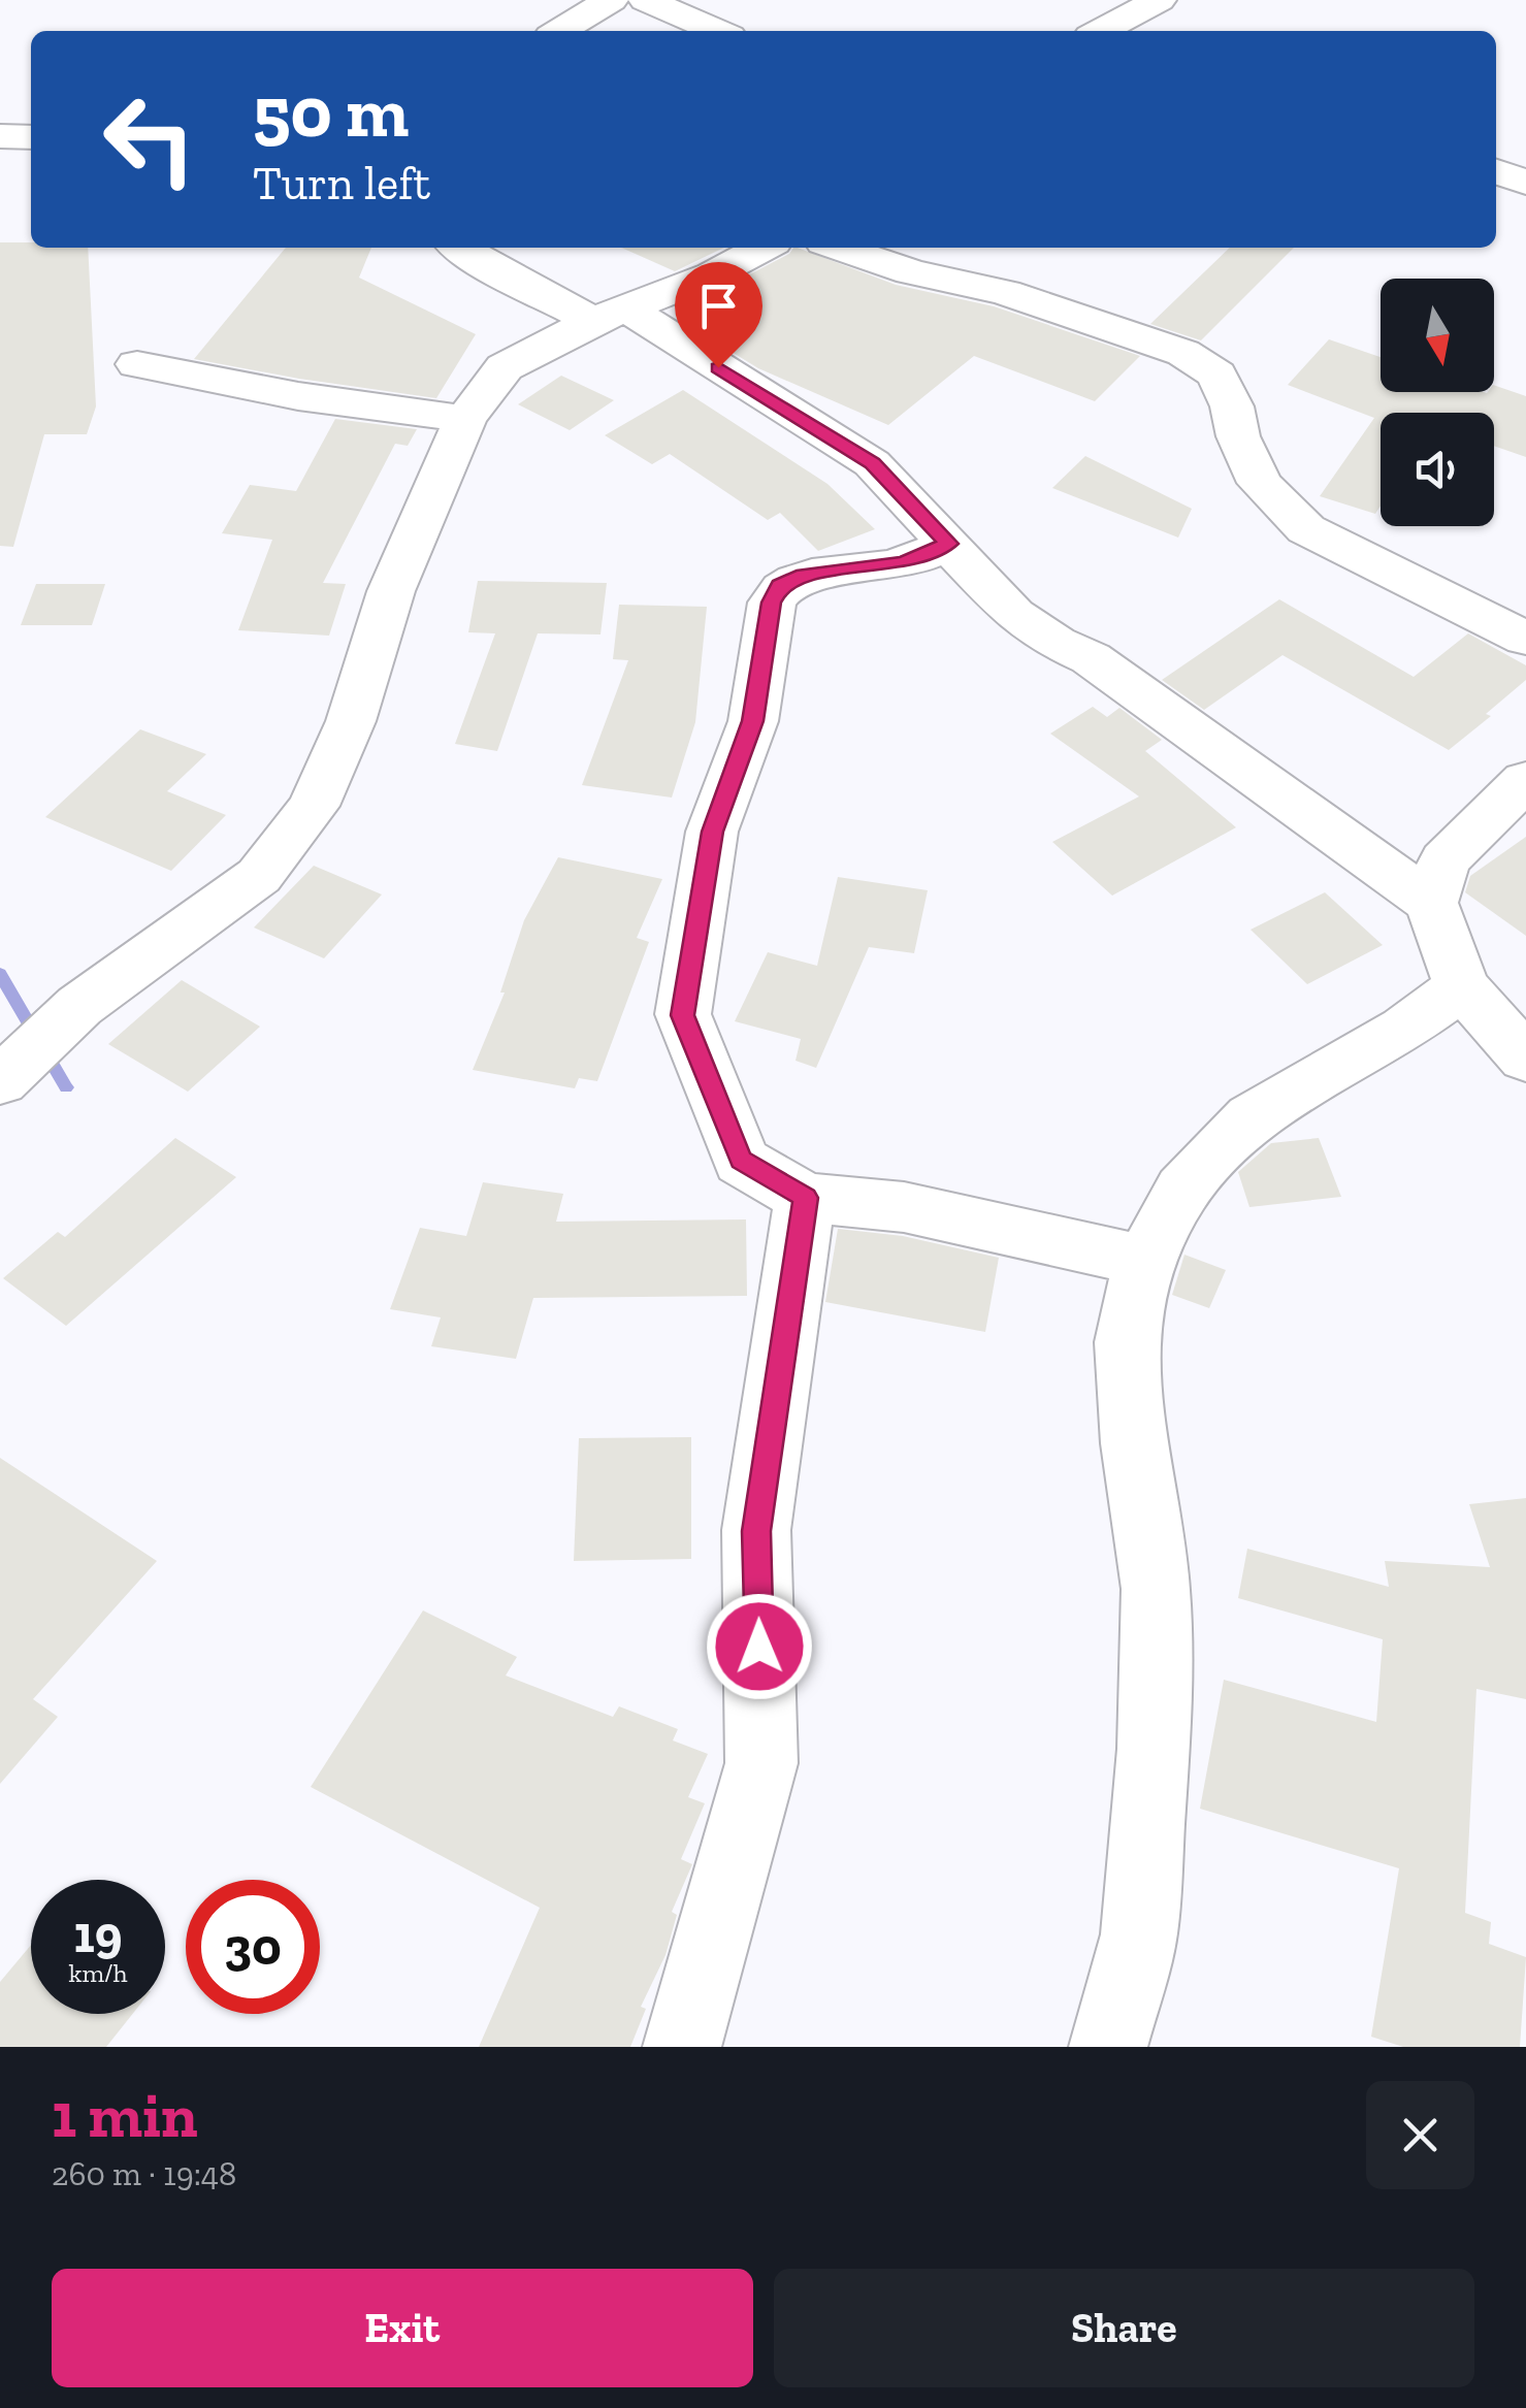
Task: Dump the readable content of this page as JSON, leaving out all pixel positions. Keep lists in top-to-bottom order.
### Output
{
  "north": "bottom",
  "page": {
    "turn": ["50 m", "Turn left"],
    "speed": "19 km/h",
    "limit": "30",
    "heading": ["1 min", "260 m · 19:48"],
    "buttons": ["Exit", "Share"]
  }
}
